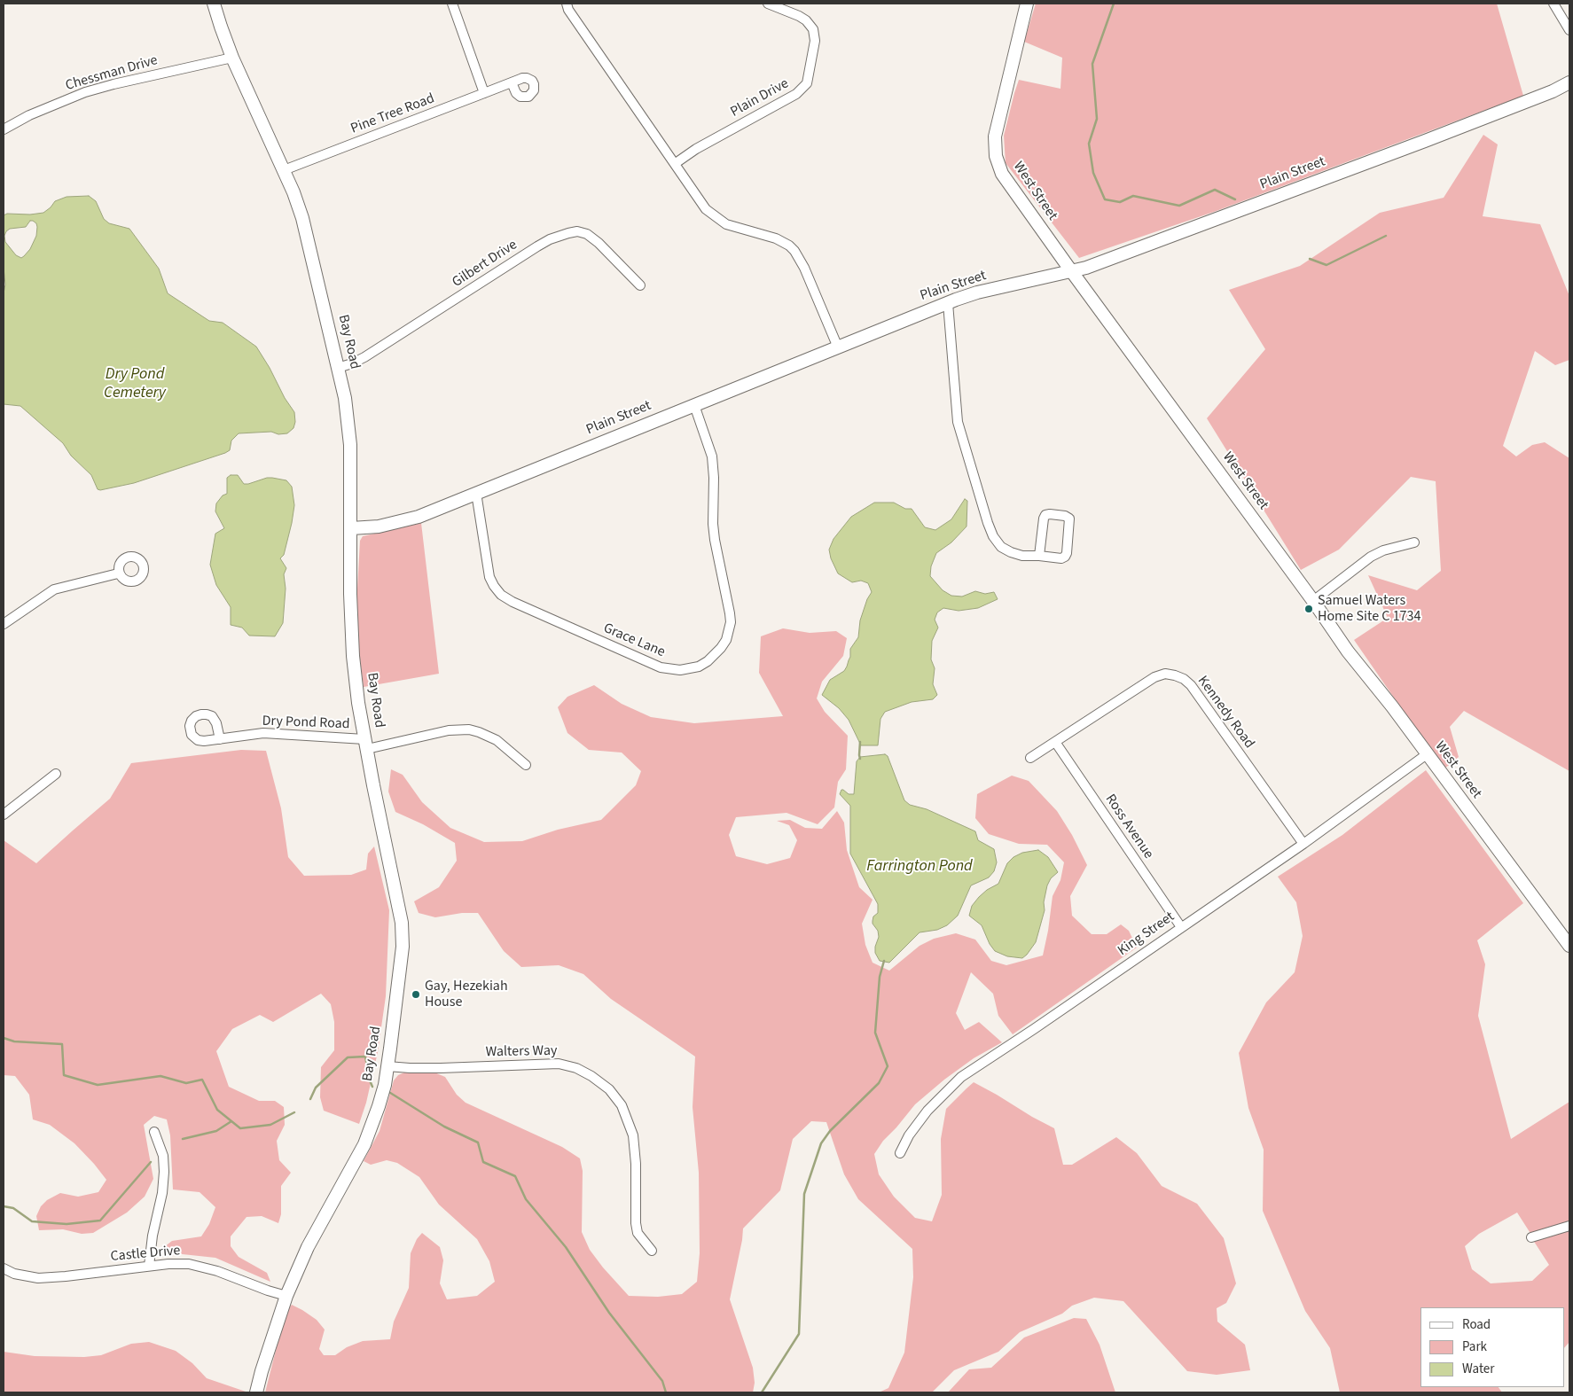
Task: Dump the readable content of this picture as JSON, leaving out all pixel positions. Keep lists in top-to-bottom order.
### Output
{
  "streets": {
    "street": [
      "Chessman Drive",
      "Plain Drive",
      "Pine Tree Road",
      "Plain Street",
      "West Street",
      "Gilbert Drive",
      "Bay Road",
      "Grace Lane",
      "Kennedy Road",
      "Dry Pond Road",
      "Ross Avenue",
      "King Street",
      "Walters Way",
      "Castle Drive"
    ]
  },
  "crossings": [
    ["Chessman Drive", "Bay Road"],
    ["Pine Tree Road", "Bay Road"],
    ["Plain Street", "West Street"],
    ["Plain Street", "Bay Road"],
    ["Plain Street", "Grace Lane"],
    ["West Street", "King Street"],
    ["Gilbert Drive", "Bay Road"],
    ["Bay Road", "Dry Pond Road"],
    ["Bay Road", "Walters Way"],
    ["Bay Road", "Castle Drive"],
    ["Kennedy Road", "Ross Avenue"],
    ["Kennedy Road", "King Street"],
    ["Ross Avenue", "King Street"]
  ],
  "water": ["Dry Pond Cemetery", "Farrington Pond"],
  "places": ["Samuel Waters Home Site C 1734", "Gay, Hezekiah House"],
  "legend": ["Road", "Park", "Water"]
}
